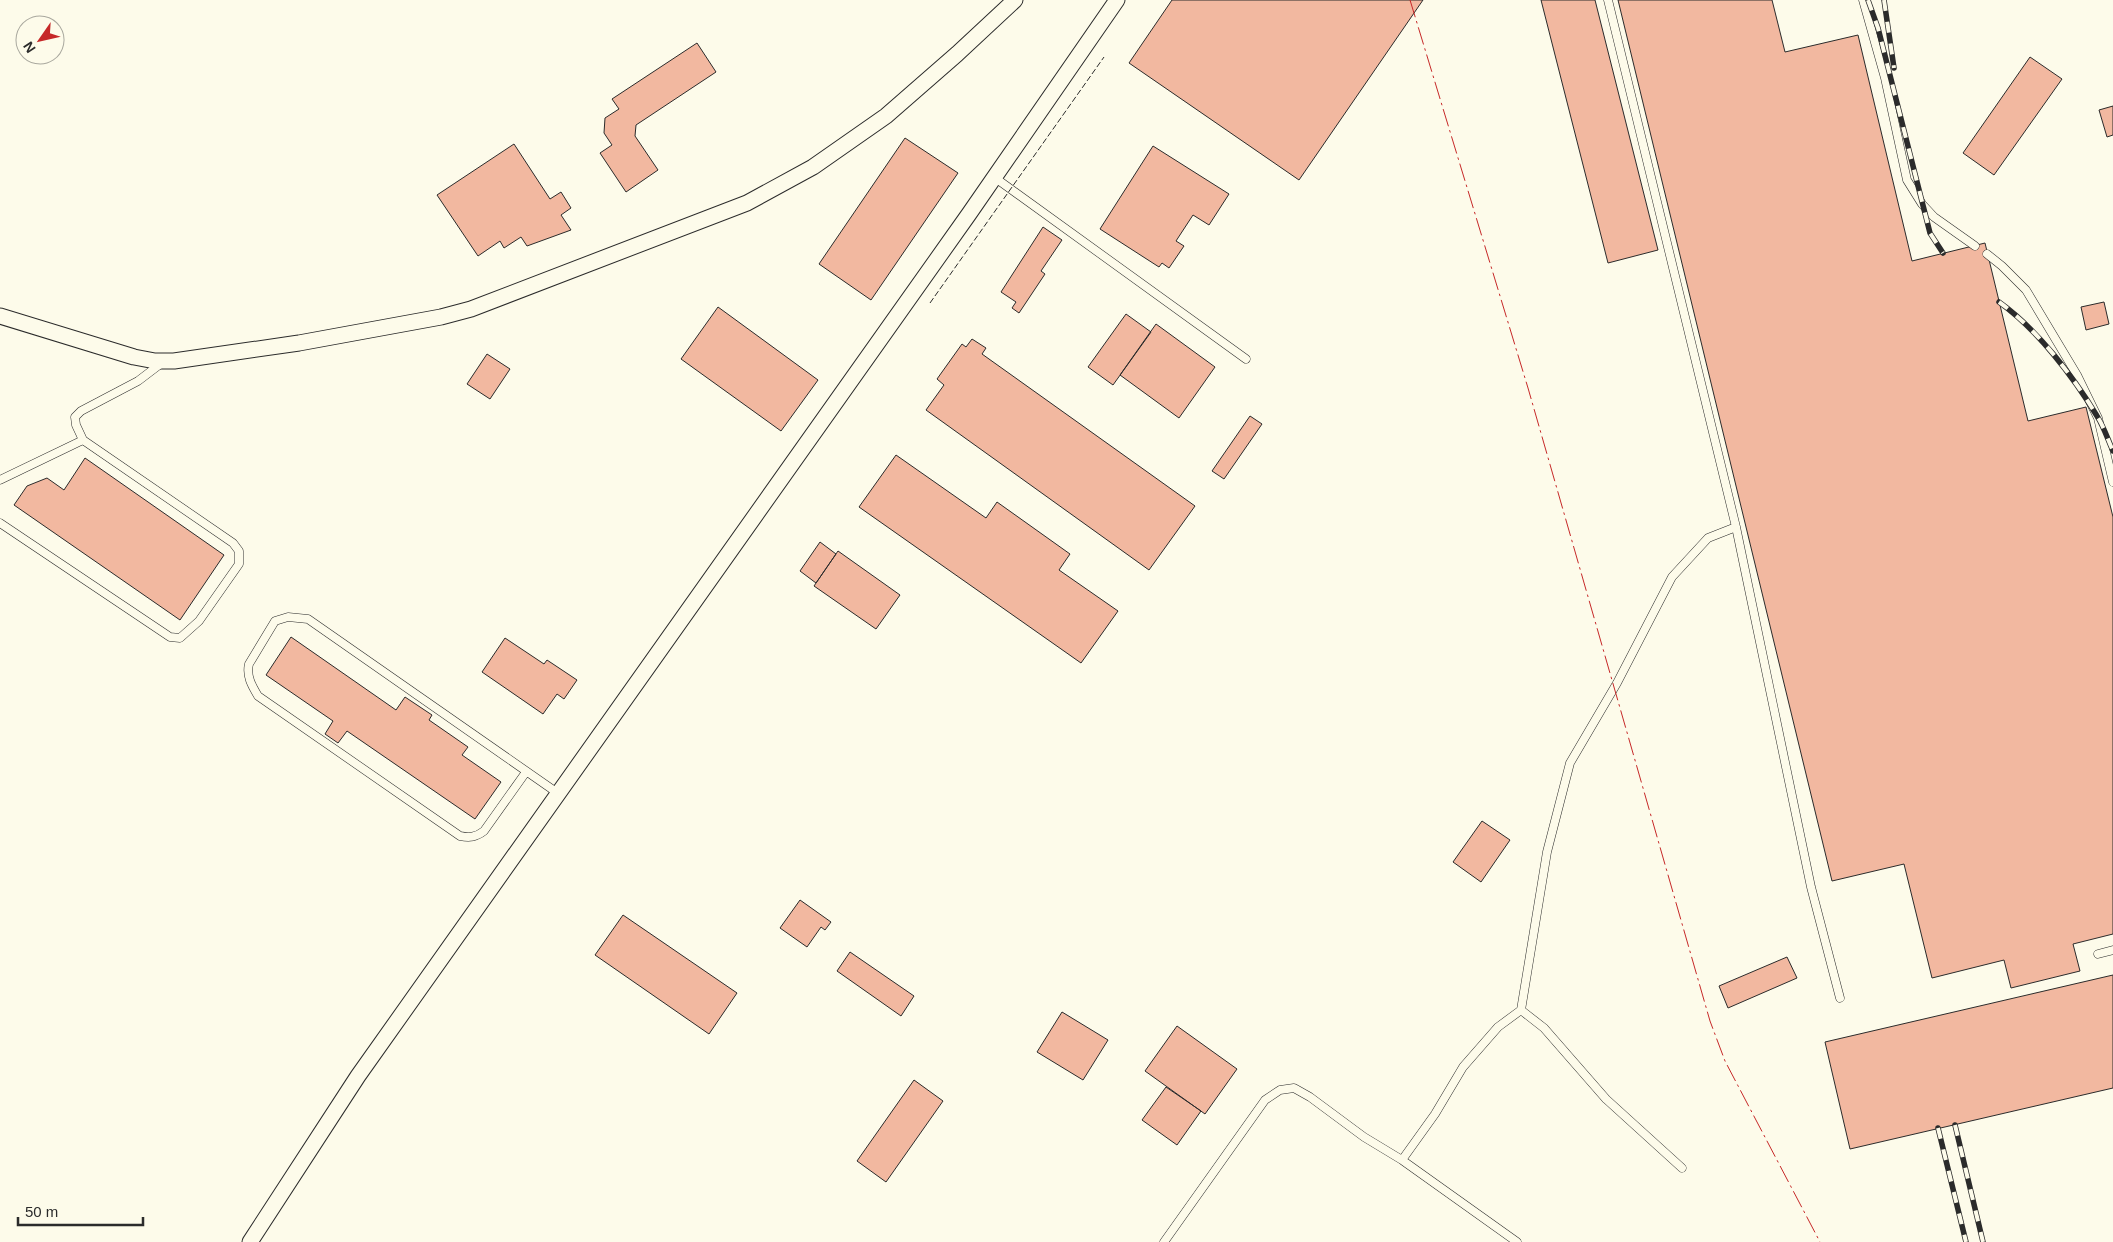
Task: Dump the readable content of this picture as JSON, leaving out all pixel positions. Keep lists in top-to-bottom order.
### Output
{
  "scale_bar": "50 m",
  "north": "bottom left"
}
